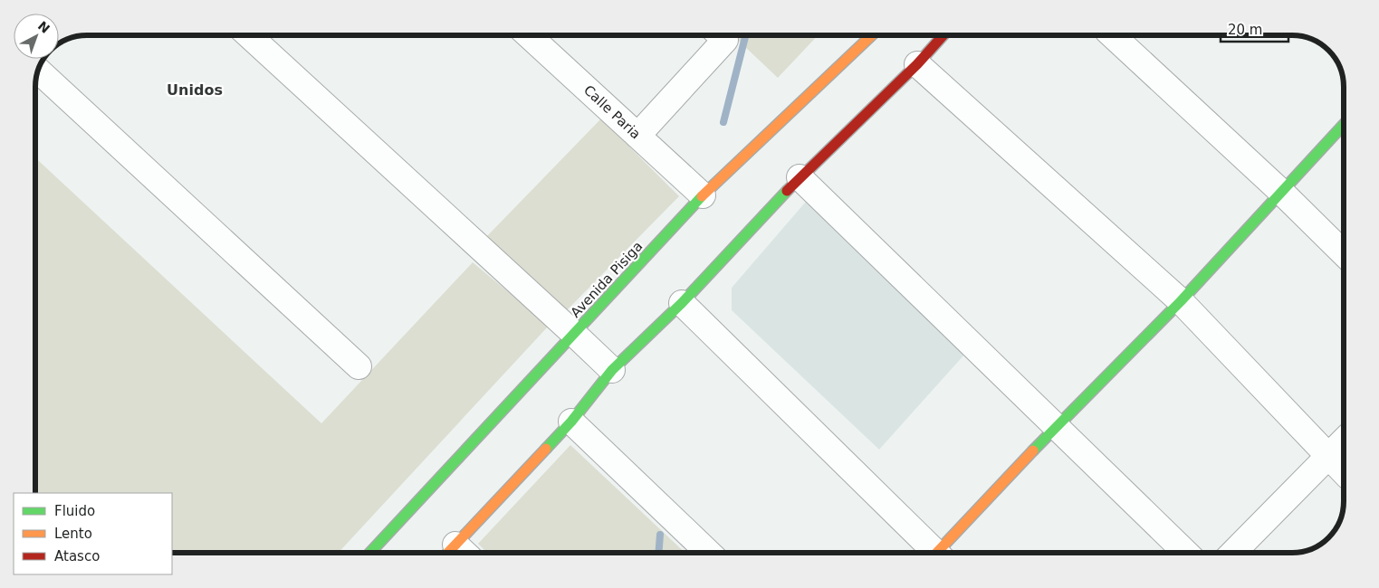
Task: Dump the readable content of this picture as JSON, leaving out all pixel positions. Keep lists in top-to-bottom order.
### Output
{
  "streets": {
    "street": ["Calle Paria", "Avenida Pisiga"]
  },
  "crossings": [
    ["Calle Paria", "Avenida Pisiga"]
  ],
  "districts": ["Unidos"],
  "legend": ["Fluido", "Lento", "Atasco"],
  "scale_bar": "20 m",
  "north": "top right"
}
